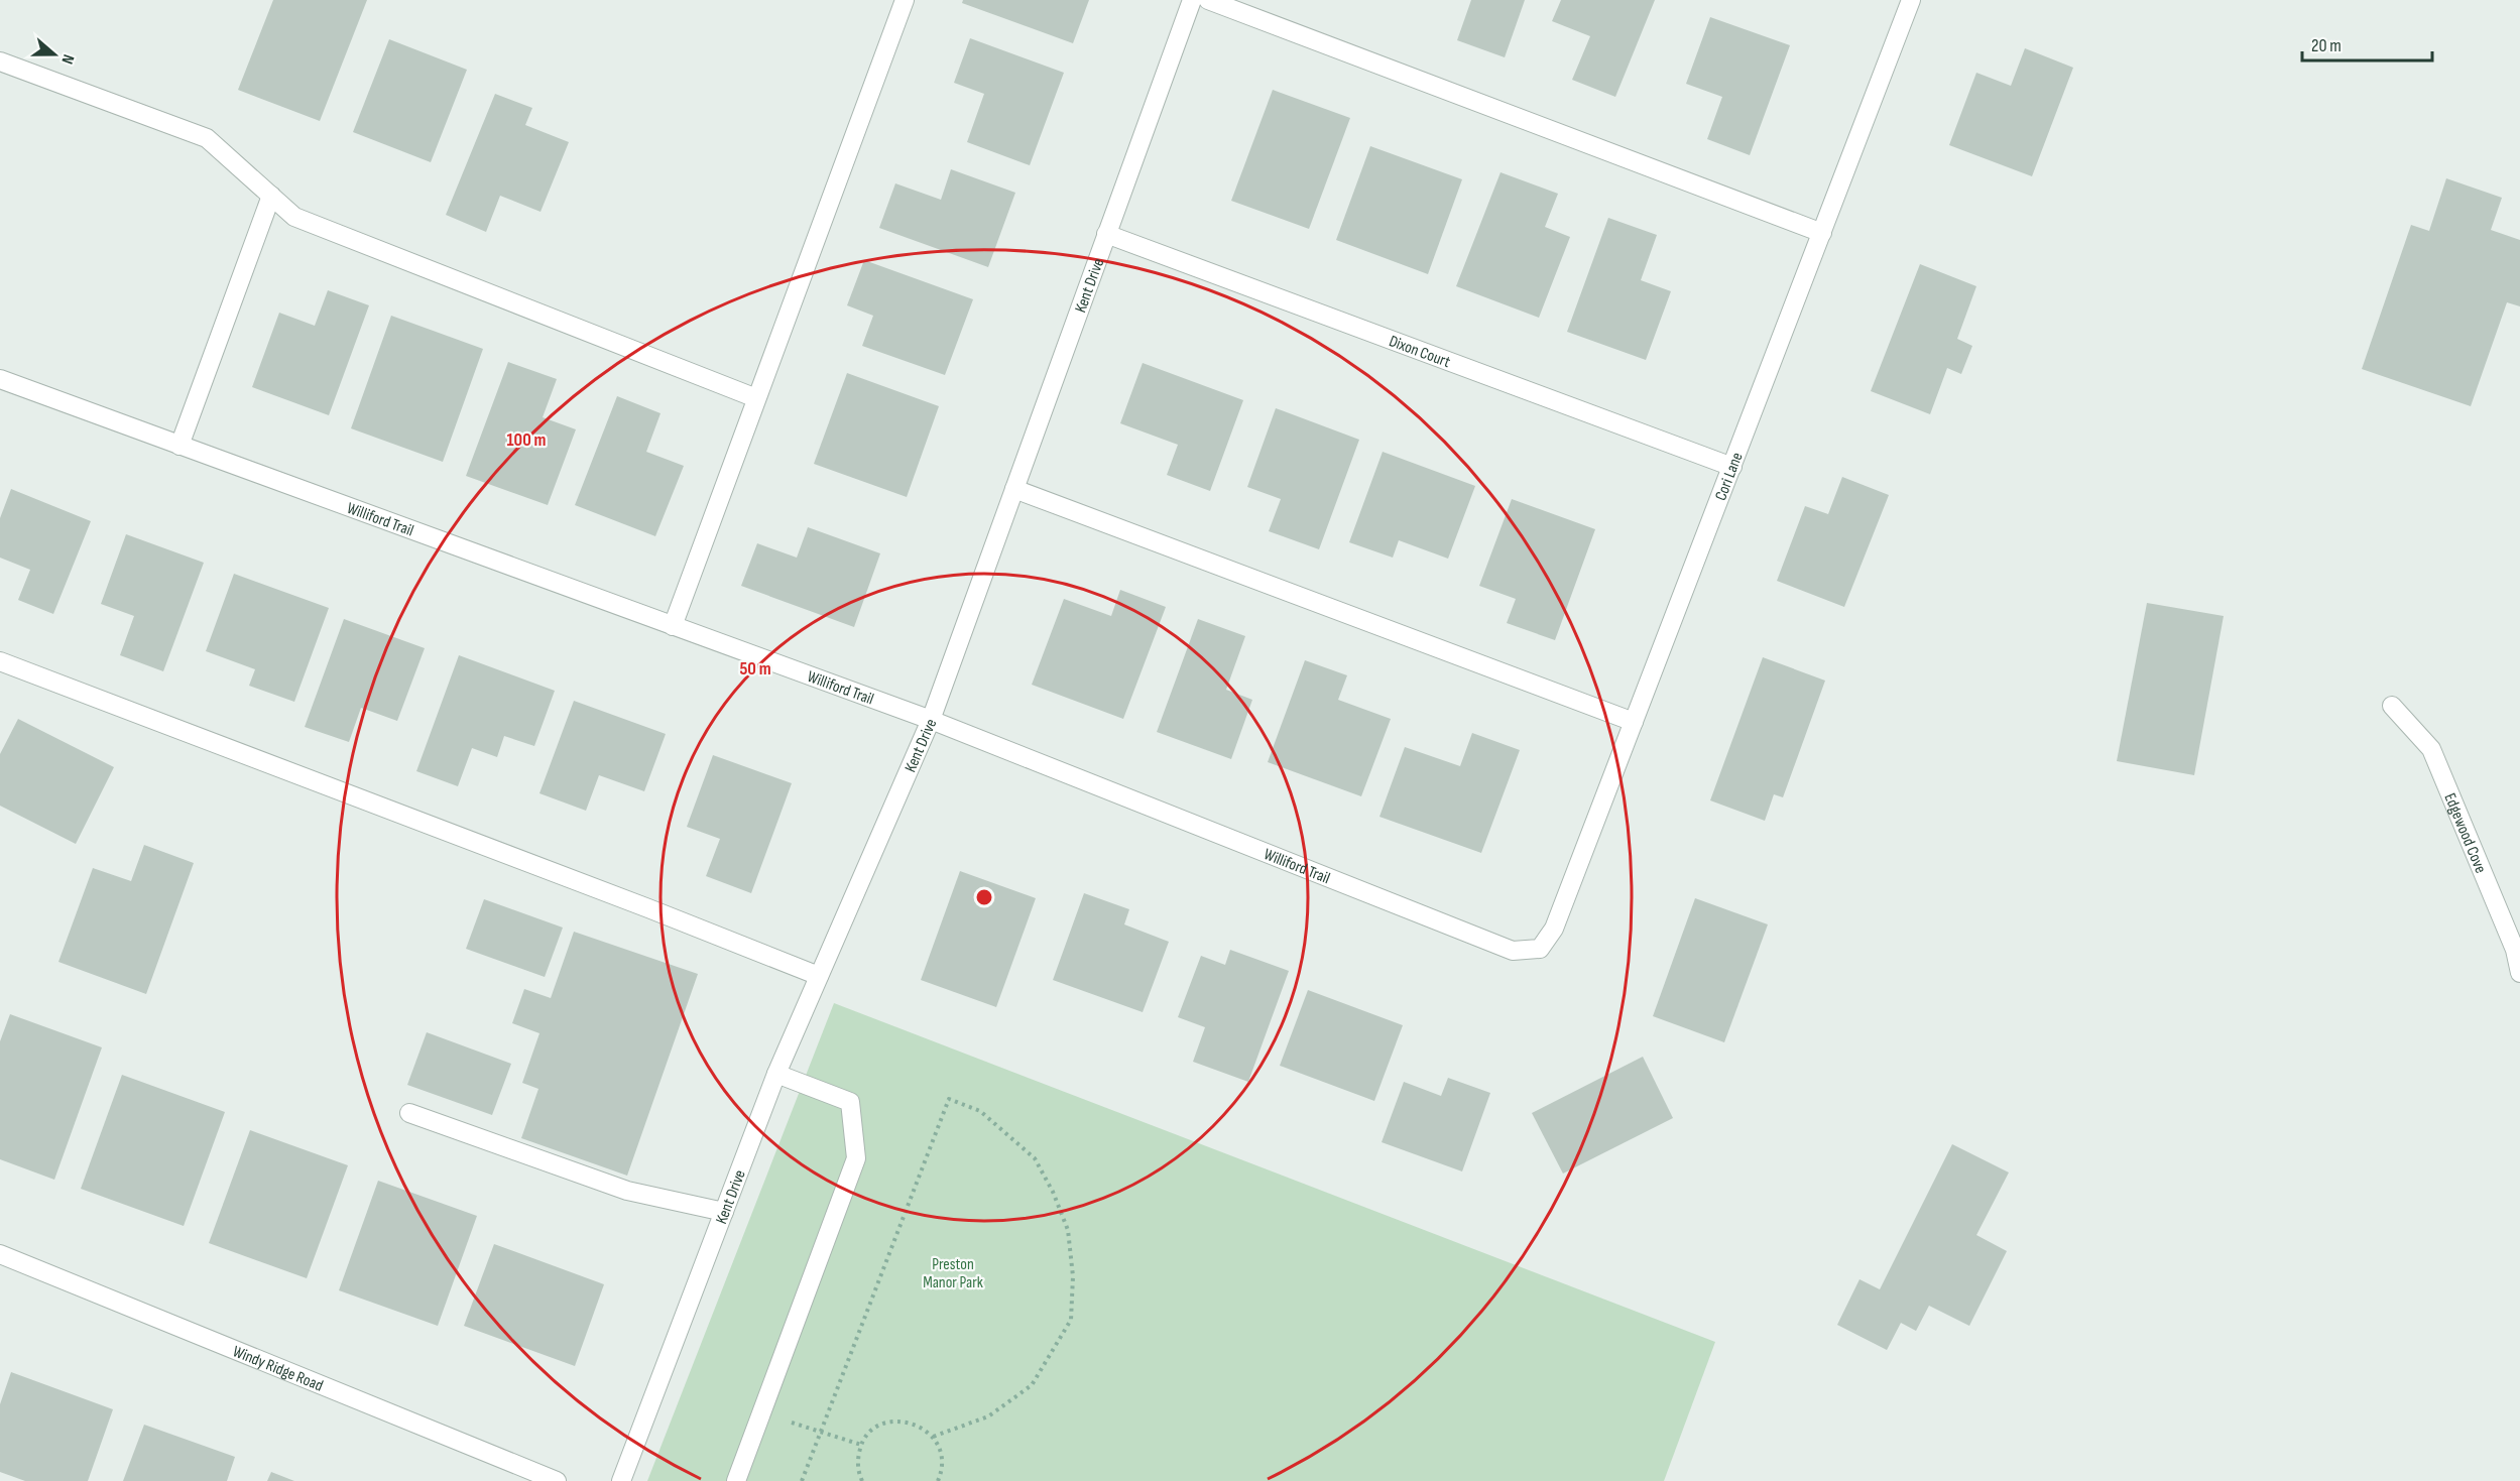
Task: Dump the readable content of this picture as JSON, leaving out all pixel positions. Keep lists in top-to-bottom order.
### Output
{
  "streets": {
    "street": [
      "Kent Drive",
      "Dixon Court",
      "Cori Lane",
      "Williford Trail",
      "Edgewood Cove",
      "Windy Ridge Road"
    ]
  },
  "crossings": [
    ["Kent Drive", "Dixon Court"],
    ["Kent Drive", "Williford Trail"],
    ["Dixon Court", "Cori Lane"],
    ["Cori Lane", "Williford Trail"]
  ],
  "parks": ["Preston Manor Park"],
  "scale_bar": "20 m",
  "north": "right",
  "rings": ["100 m", "50 m"]
}
